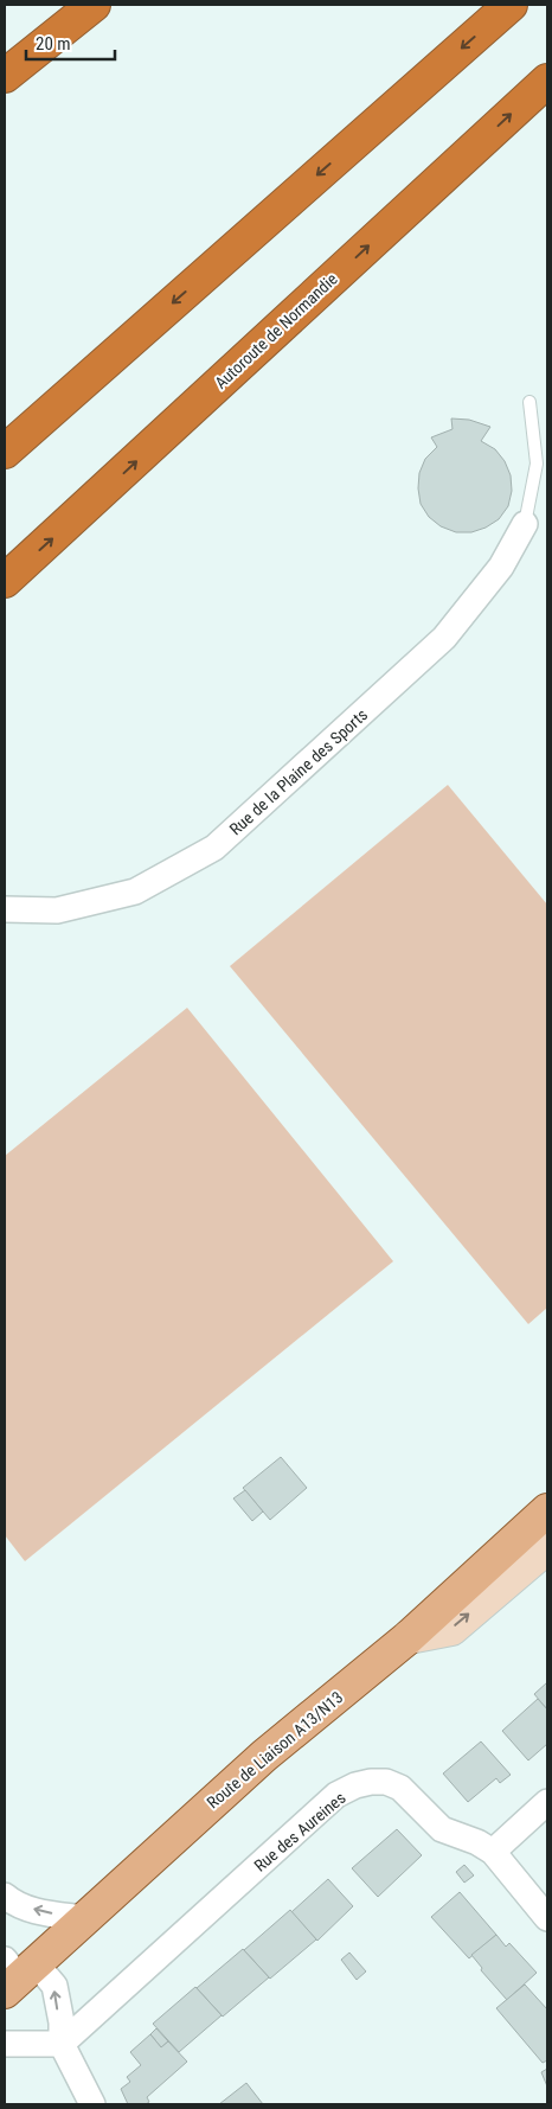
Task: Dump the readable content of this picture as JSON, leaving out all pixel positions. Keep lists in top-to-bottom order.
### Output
{
  "streets": {
    "highway": ["Autoroute de Normandie"],
    "main road": ["Route de Liaison A13/N13"],
    "street": ["Rue de la Plaine des Sports", "Rue des Aureines"]
  },
  "scale_bar": "20 m"
}
